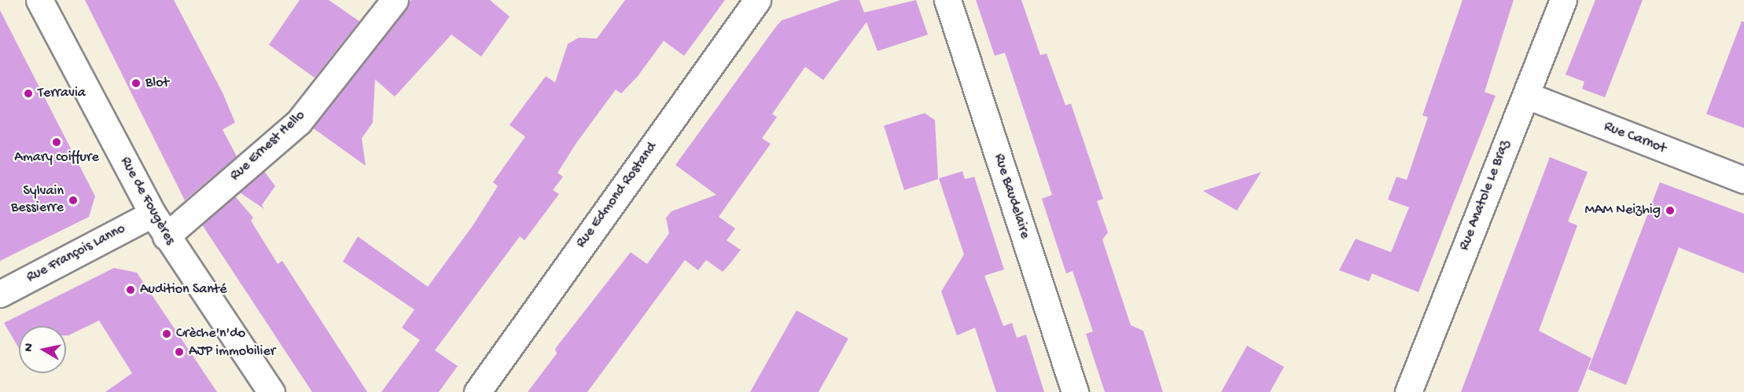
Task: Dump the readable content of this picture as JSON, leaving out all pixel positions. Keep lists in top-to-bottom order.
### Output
{
  "streets": {
    "street": [
      "Rue Carnot",
      "Rue Ernest Hello",
      "Rue Edmond Rostand",
      "Rue Anatole Le Braz",
      "Rue Baudelaire",
      "Rue de Fougères",
      "Rue François Lanno"
    ]
  },
  "crossings": [
    ["Rue Carnot", "Rue Anatole Le Braz"],
    ["Rue Ernest Hello", "Rue de Fougères"],
    ["Rue de Fougères", "Rue François Lanno"]
  ],
  "places": [
    "Blot",
    "Terravia",
    "Amary coiffure",
    "Sylvain Bessierre",
    "MAM Neizhig",
    "Audition Santé",
    "Crèche'n'do",
    "AJP immobilier"
  ],
  "north": "left"
}
